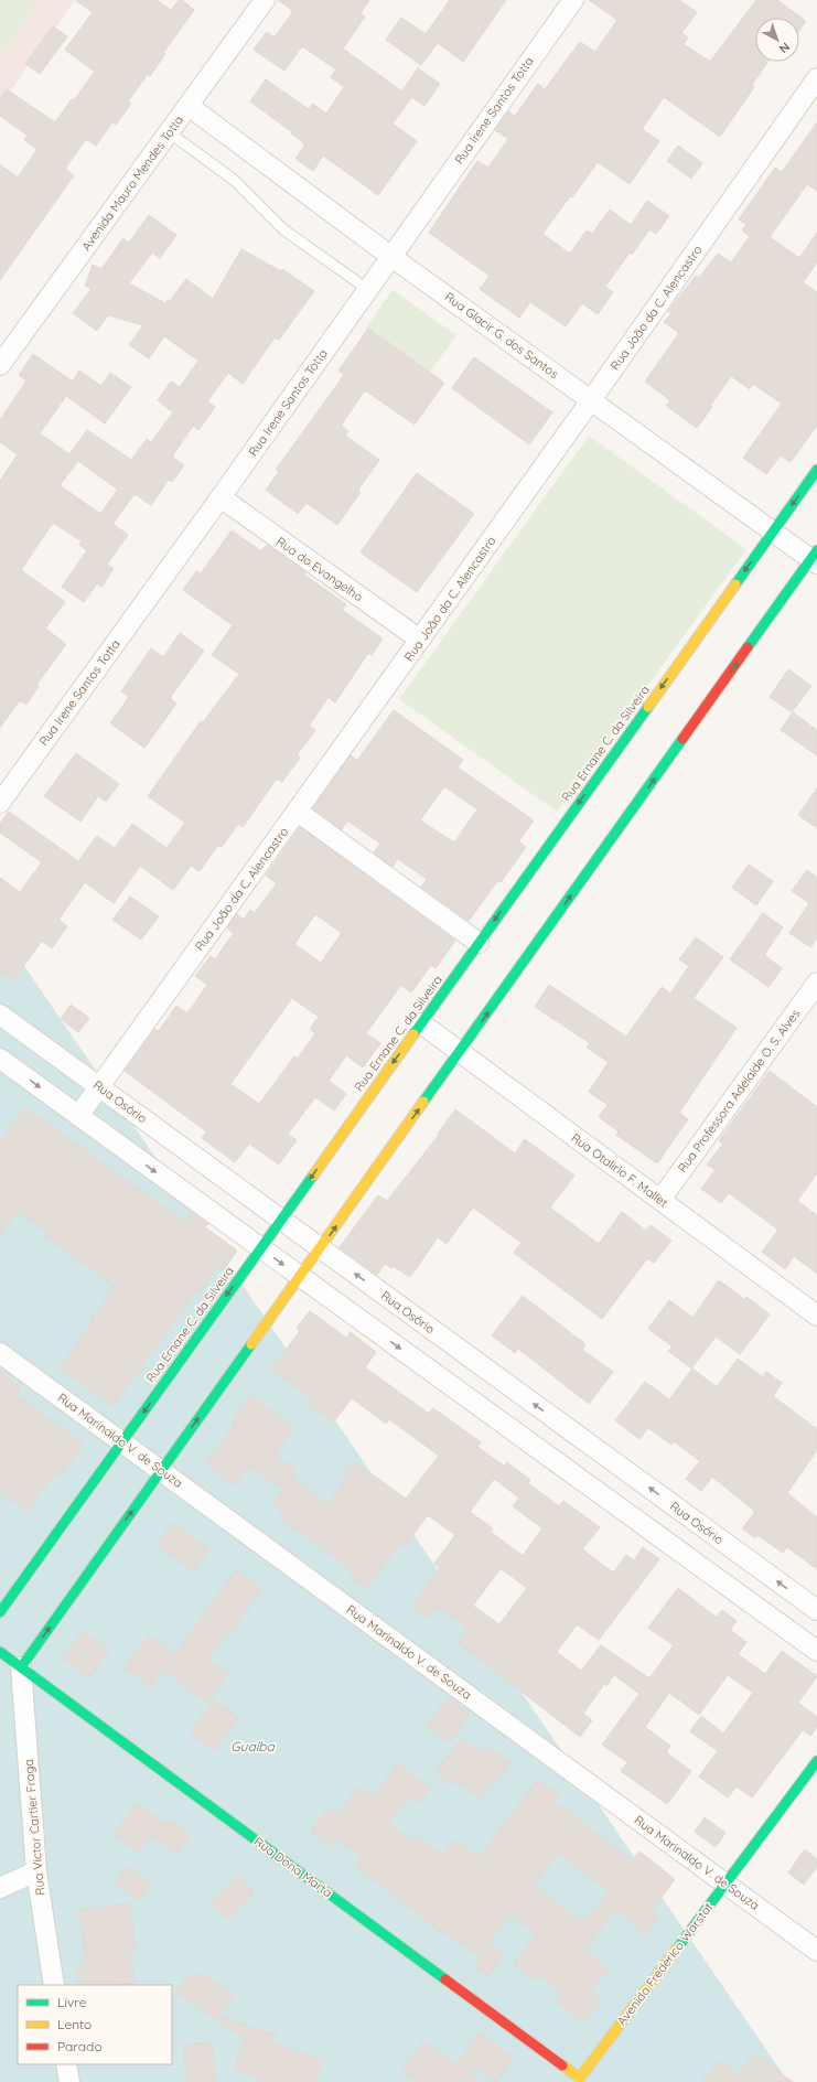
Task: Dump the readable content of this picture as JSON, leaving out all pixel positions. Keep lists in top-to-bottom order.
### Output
{
  "streets": {
    "street": [
      "Rua Irene Santos Totta",
      "Avenida Mauro Mendes Totta",
      "Rua João da C. Alencastro",
      "Rua Glacir G. dos Santos",
      "Rua do Evangelho",
      "Rua Ernane C. da Silveira",
      "Rua Professora Adelaide O. S. Alves",
      "Rua Osório",
      "Rua Otalirio F. Mallet",
      "Rua Marinaldo V. de Souza",
      "Rua Victor Cartier Fraga",
      "Rua Dona Marta",
      "Avenida Frederico Warstat"
    ]
  },
  "crossings": [
    ["Rua Irene Santos Totta", "Rua Glacir G. dos Santos"],
    ["Rua Irene Santos Totta", "Rua do Evangelho"],
    ["Avenida Mauro Mendes Totta", "Rua Glacir G. dos Santos"],
    ["Rua João da C. Alencastro", "Rua Glacir G. dos Santos"],
    ["Rua João da C. Alencastro", "Rua do Evangelho"],
    ["Rua João da C. Alencastro", "Rua Osório"],
    ["Rua Glacir G. dos Santos", "Rua Ernane C. da Silveira"],
    ["Rua Ernane C. da Silveira", "Rua Osório"],
    ["Rua Ernane C. da Silveira", "Rua Otalirio F. Mallet"],
    ["Rua Ernane C. da Silveira", "Rua Marinaldo V. de Souza"],
    ["Rua Professora Adelaide O. S. Alves", "Rua Otalirio F. Mallet"],
    ["Rua Marinaldo V. de Souza", "Avenida Frederico Warstat"],
    ["Rua Victor Cartier Fraga", "Rua Dona Marta"],
    ["Rua Dona Marta", "Avenida Frederico Warstat"]
  ],
  "water": ["Guaíba"],
  "legend": ["Livre", "Lento", "Parado"],
  "north": "bottom right"
}
